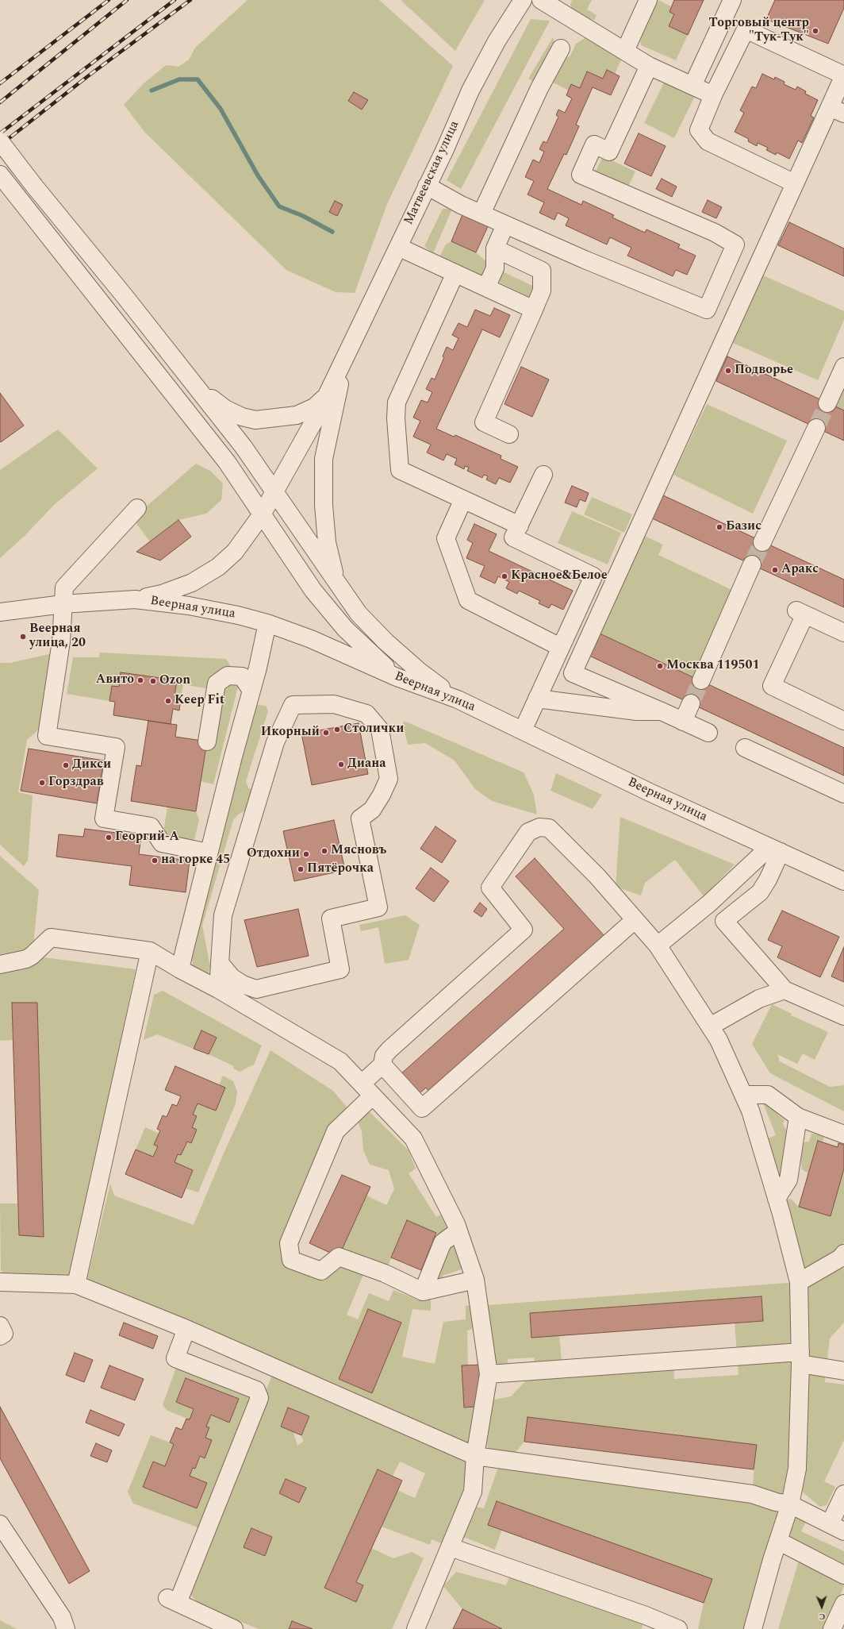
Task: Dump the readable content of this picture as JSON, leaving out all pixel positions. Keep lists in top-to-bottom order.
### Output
{
  "streets": {
    "street": ["Матвеевская улица", "Веерная улица"]
  },
  "places": [
    "Торговый центр \"Тук-Тук\"",
    "Подворье",
    "Базис",
    "Аракс",
    "Красное&Белое",
    "Веерная улица, 20",
    "Москва 119501",
    "Авито",
    "Ozon",
    "Keep Fit",
    "Столички",
    "Икорный",
    "Диана",
    "Дикси",
    "Горздрав",
    "Георгий-А",
    "Мясновъ",
    "Отдохни",
    "на горке 45",
    "Пятёрочка"
  ],
  "north": "bottom"
}
